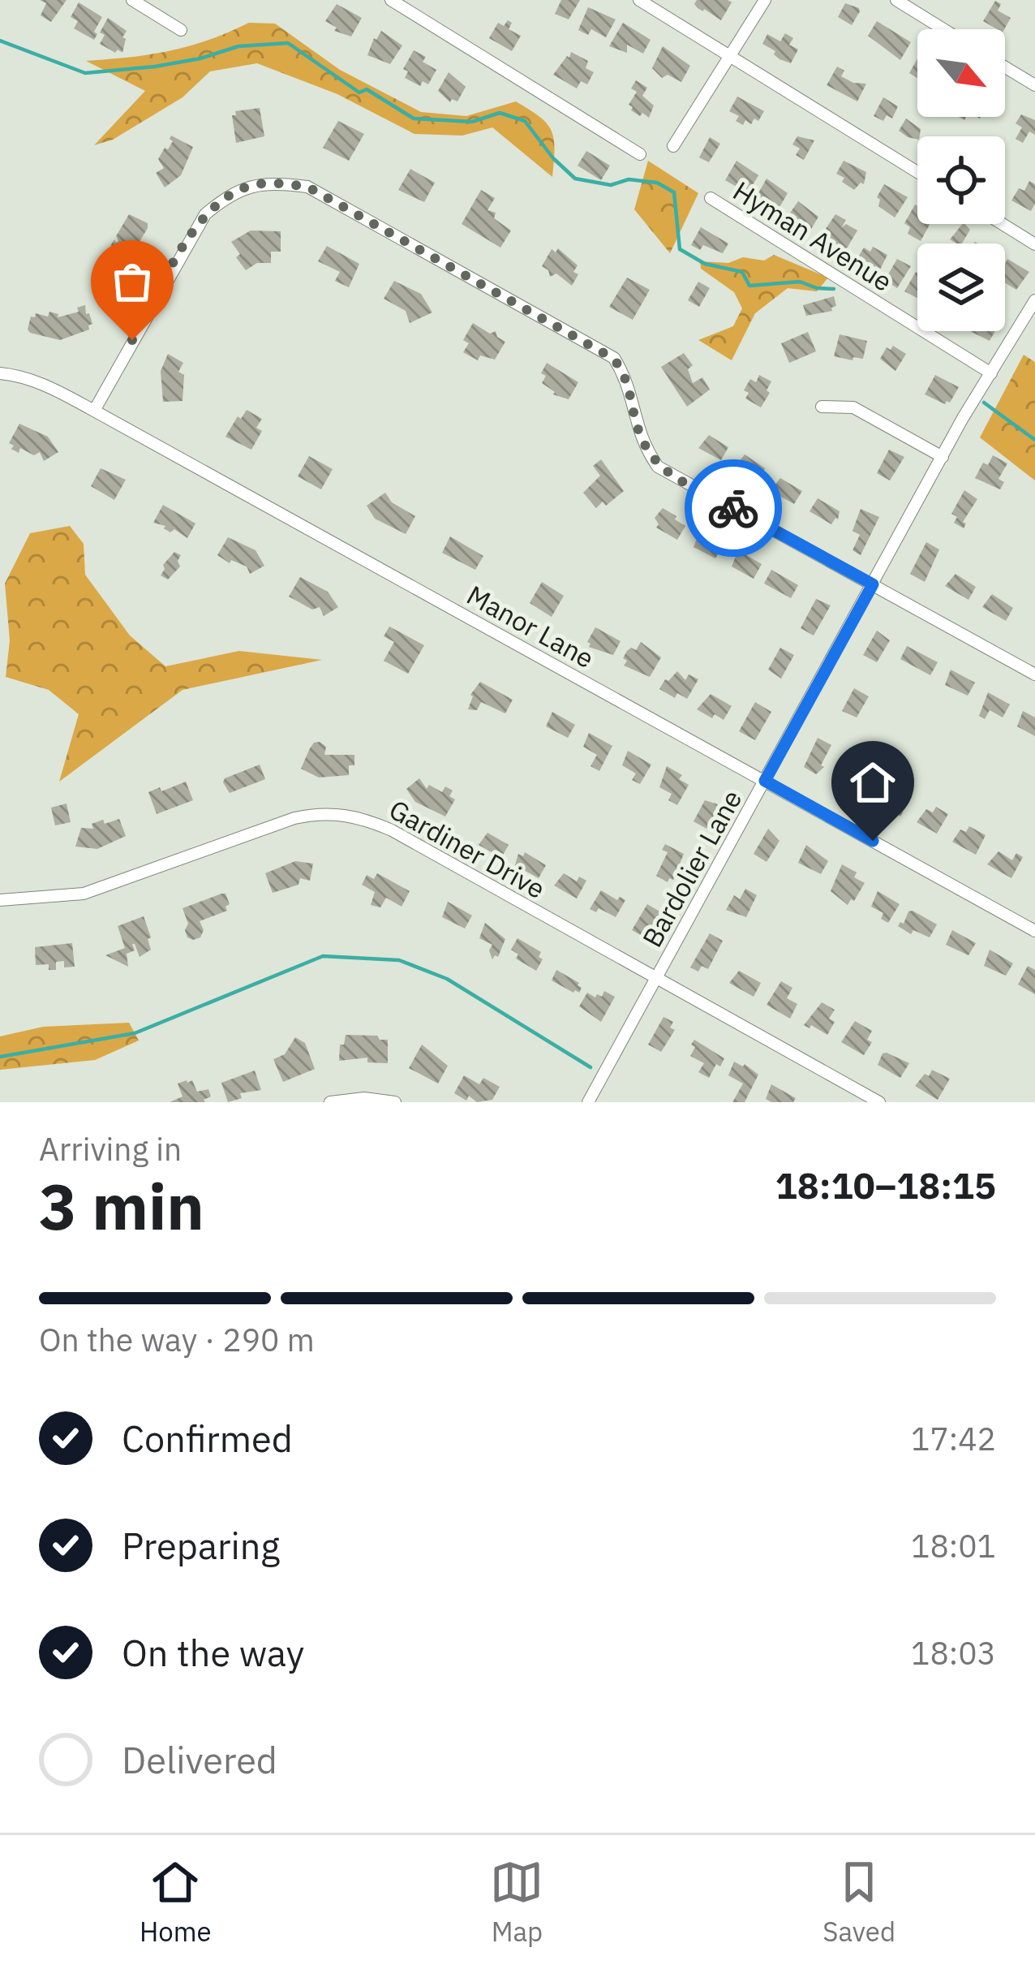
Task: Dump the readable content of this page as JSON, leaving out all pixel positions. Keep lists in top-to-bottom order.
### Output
{
  "streets": {
    "street": [
      "Hyman Avenue",
      "Manor Lane",
      "Gardiner Drive",
      "Bardolier Lane"
    ]
  },
  "crossings": [
    ["Hyman Avenue", "Bardolier Lane"],
    ["Manor Lane", "Bardolier Lane"],
    ["Gardiner Drive", "Bardolier Lane"]
  ],
  "north": "bottom right",
  "page": {
    "heading": ["3 min", "Arriving in", "18:10–18:15"],
    "bar": "On the way · 290 m",
    "list": [
      ["Confirmed", "17:42"],
      ["Preparing", "18:01"],
      ["On the way", "18:03"],
      "Delivered"
    ],
    "tabs": ["Home", "Map", "Saved"]
  }
}
